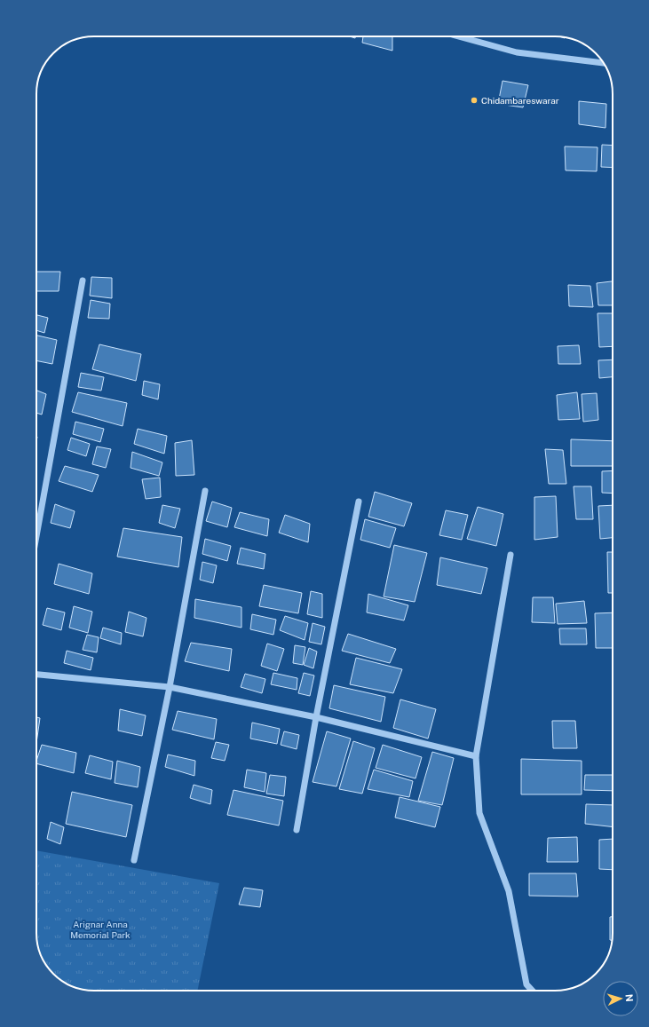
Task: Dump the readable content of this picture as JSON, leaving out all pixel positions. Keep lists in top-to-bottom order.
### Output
{
  "parks": ["Arignar Anna Memorial Park"],
  "places": ["Chidambareswarar"],
  "north": "right"
}
